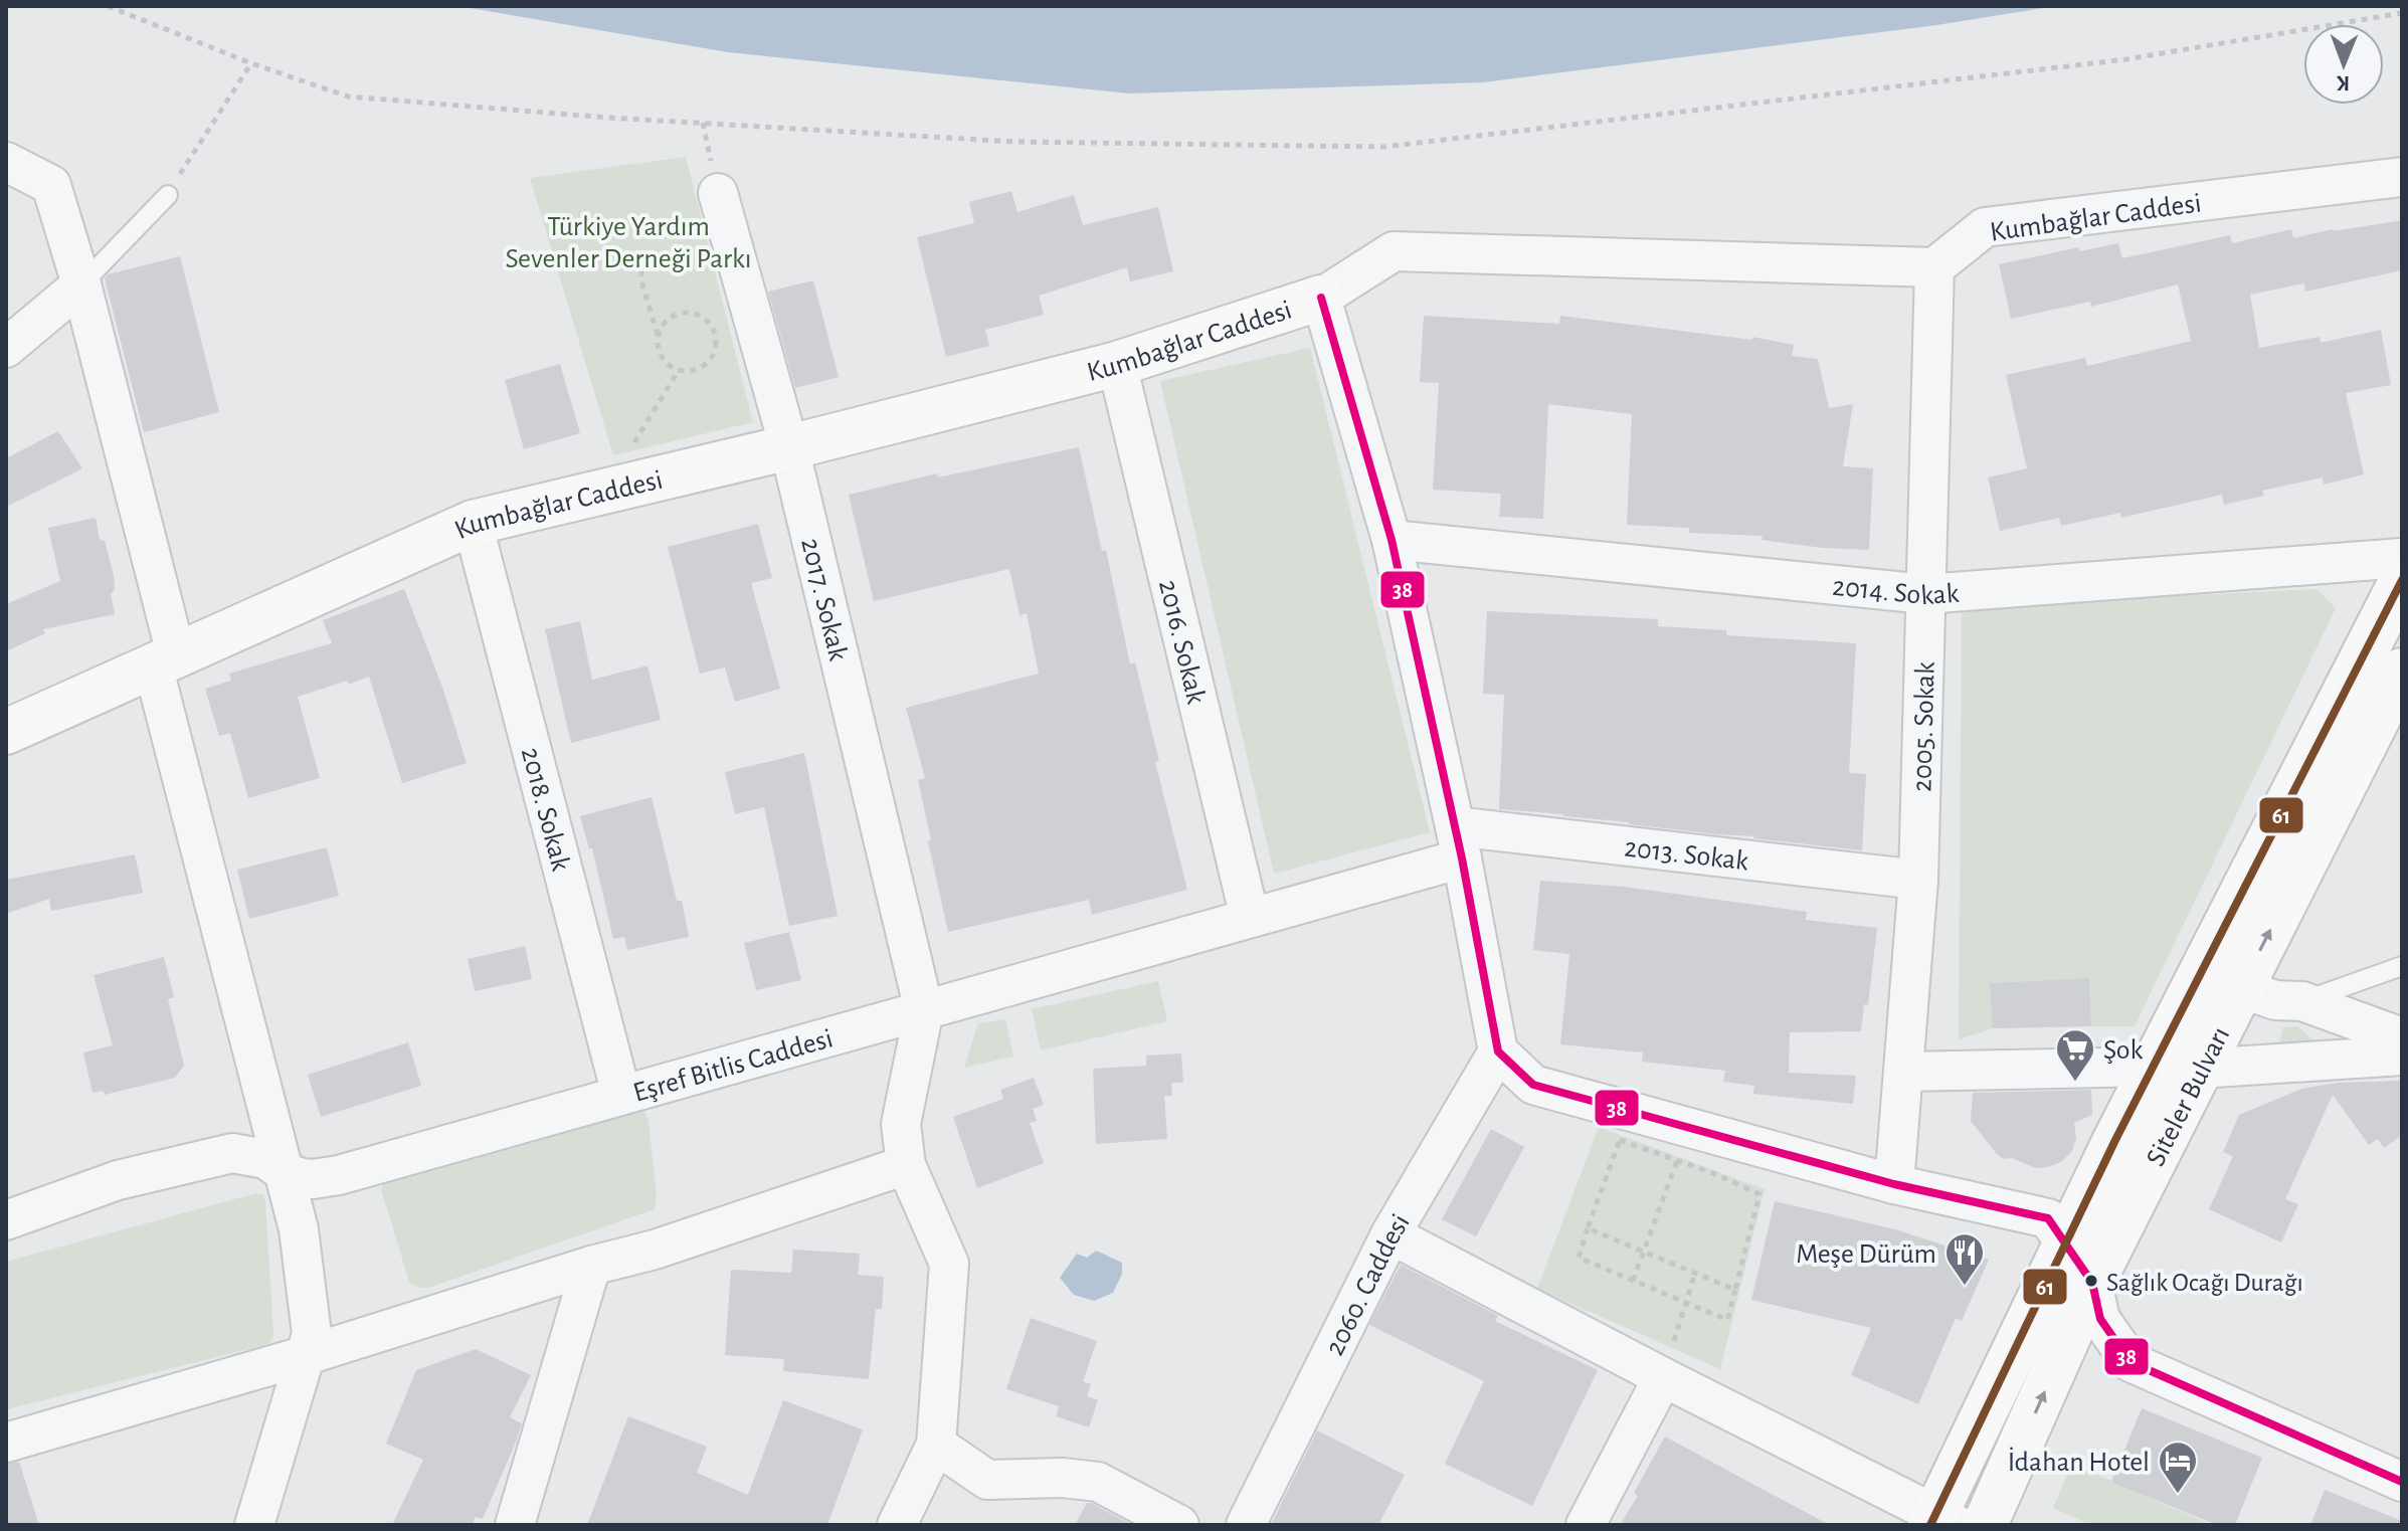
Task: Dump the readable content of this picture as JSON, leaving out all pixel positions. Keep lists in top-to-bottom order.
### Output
{
  "streets": {
    "main road": ["Kumbağlar Caddesi", "Siteler Bulvarı"],
    "street": [
      "2014. Sokak",
      "2017. Sokak",
      "2016. Sokak",
      "2005. Sokak",
      "2018. Sokak",
      "2013. Sokak",
      "Eşref Bitlis Caddesi",
      "2060. Caddesi"
    ]
  },
  "crossings": [
    ["Kumbağlar Caddesi", "2017. Sokak"],
    ["Kumbağlar Caddesi", "2016. Sokak"],
    ["Kumbağlar Caddesi", "2005. Sokak"],
    ["Kumbağlar Caddesi", "2018. Sokak"],
    ["2014. Sokak", "2005. Sokak"],
    ["2017. Sokak", "Eşref Bitlis Caddesi"],
    ["2016. Sokak", "Eşref Bitlis Caddesi"],
    ["2005. Sokak", "2013. Sokak"],
    ["2018. Sokak", "Eşref Bitlis Caddesi"],
    ["2013. Sokak", "Eşref Bitlis Caddesi"]
  ],
  "parks": ["Türkiye Yardım Sevenler Derneği Parkı"],
  "places": {
    "supermarket": ["Şok"],
    "other": ["Sağlık Ocağı Durağı"],
    "restaurant": ["Meşe Dürüm"],
    "hotel": ["İdahan Hotel"]
  },
  "lines": ["transit line 38", "transit line 61"],
  "north": "bottom"
}
